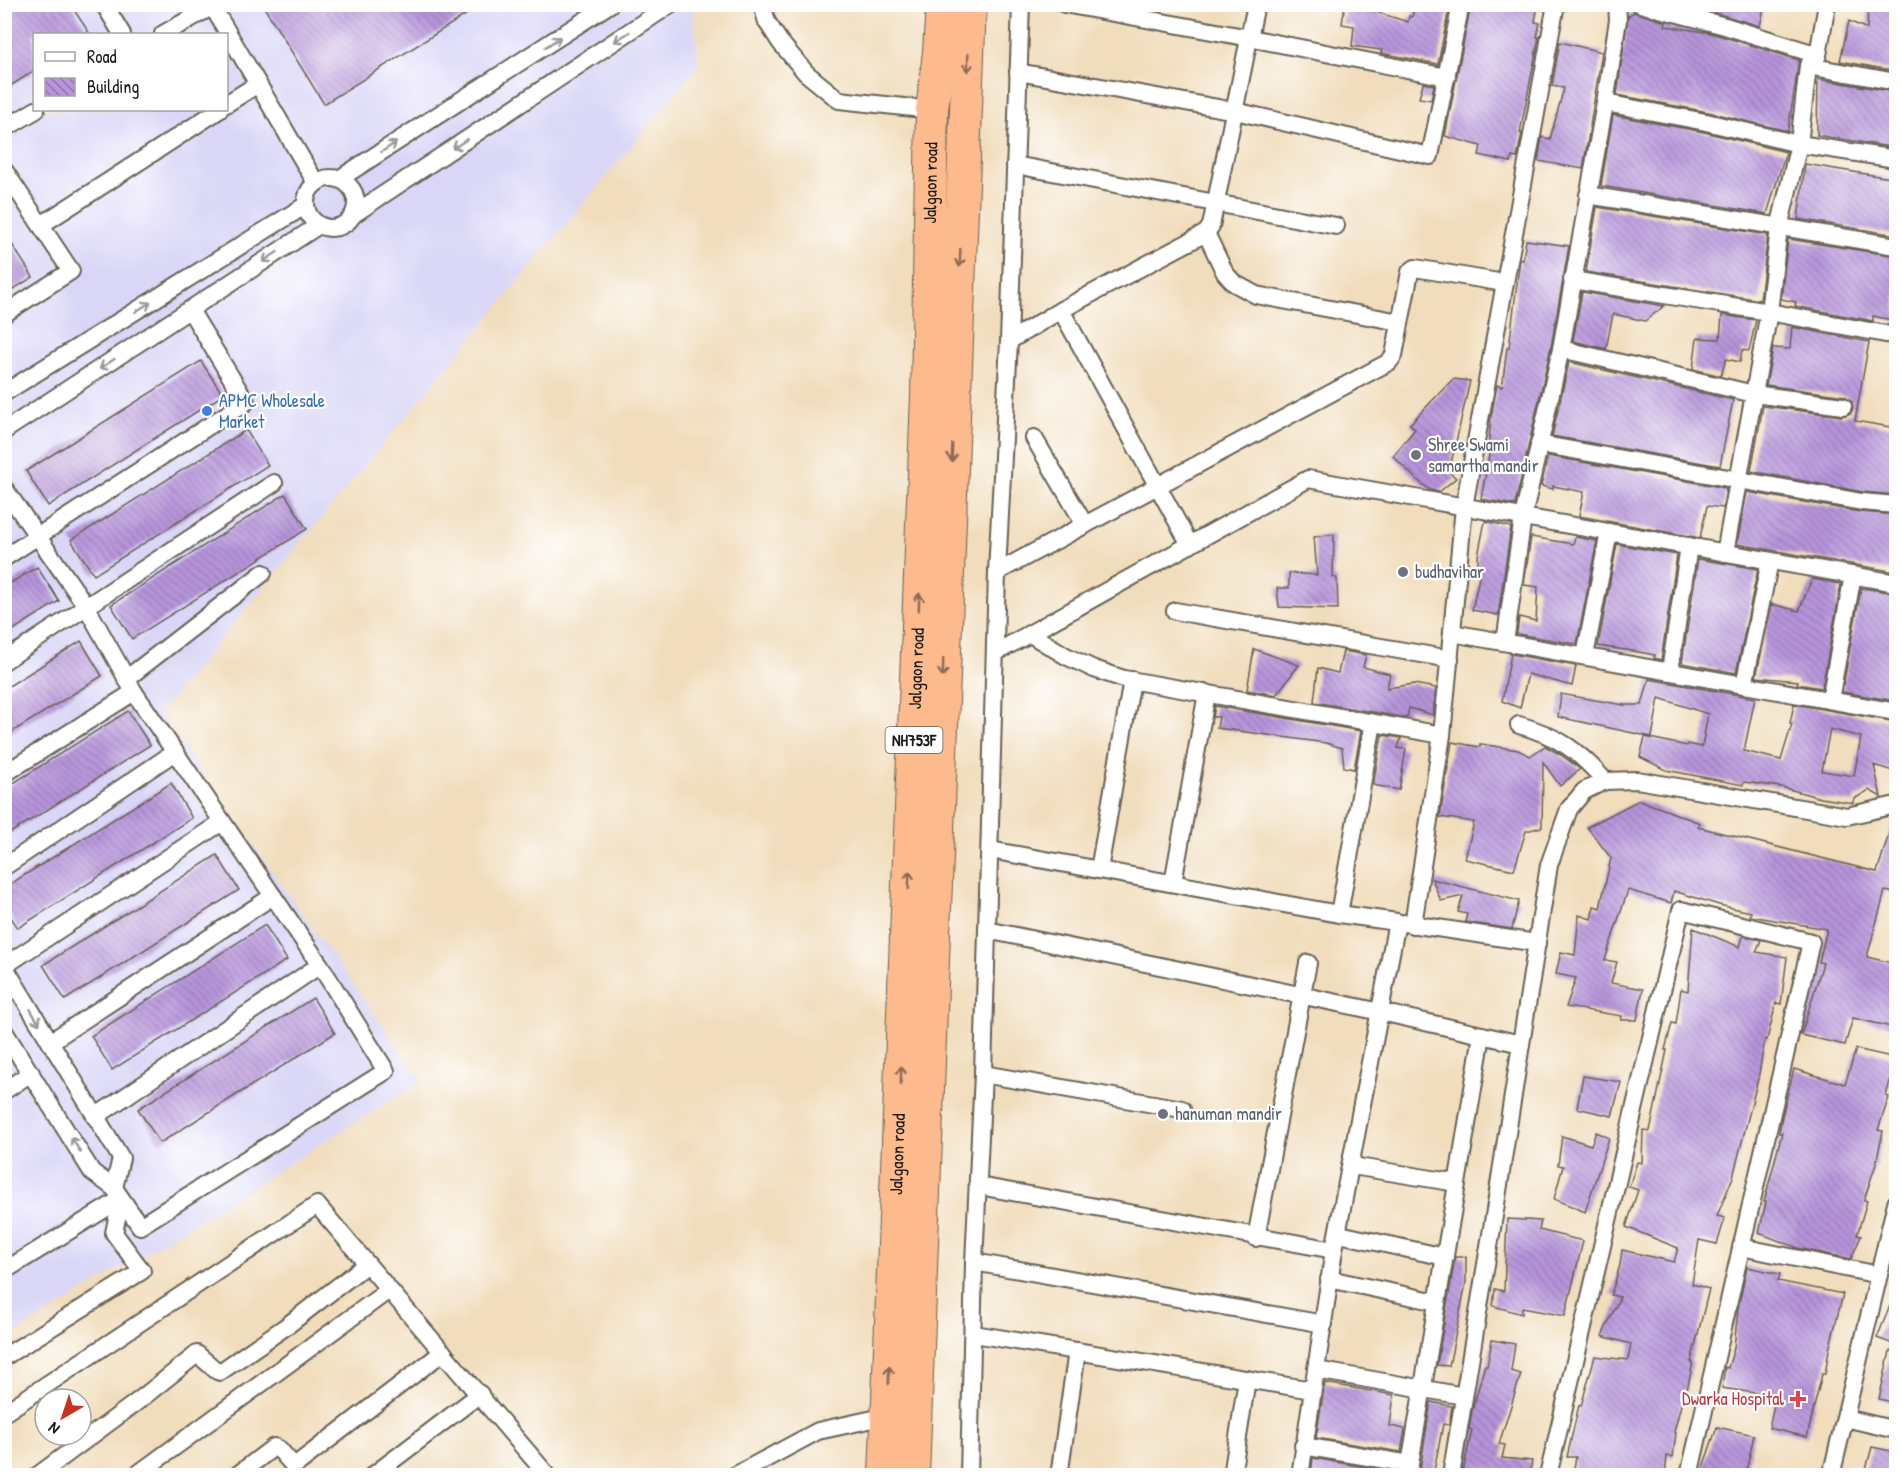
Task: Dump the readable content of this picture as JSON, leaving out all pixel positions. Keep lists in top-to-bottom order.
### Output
{
  "streets": {
    "highway": ["Jalgaon road", "NH753F"]
  },
  "places": {
    "other": [
      "APMC Wholesale Market",
      "Shree Swami samartha mandir",
      "budhavihar",
      "hanuman mandir"
    ],
    "health": ["Dwarka Hospital"]
  },
  "legend": ["Road", "Building"],
  "north": "bottom left"
}
